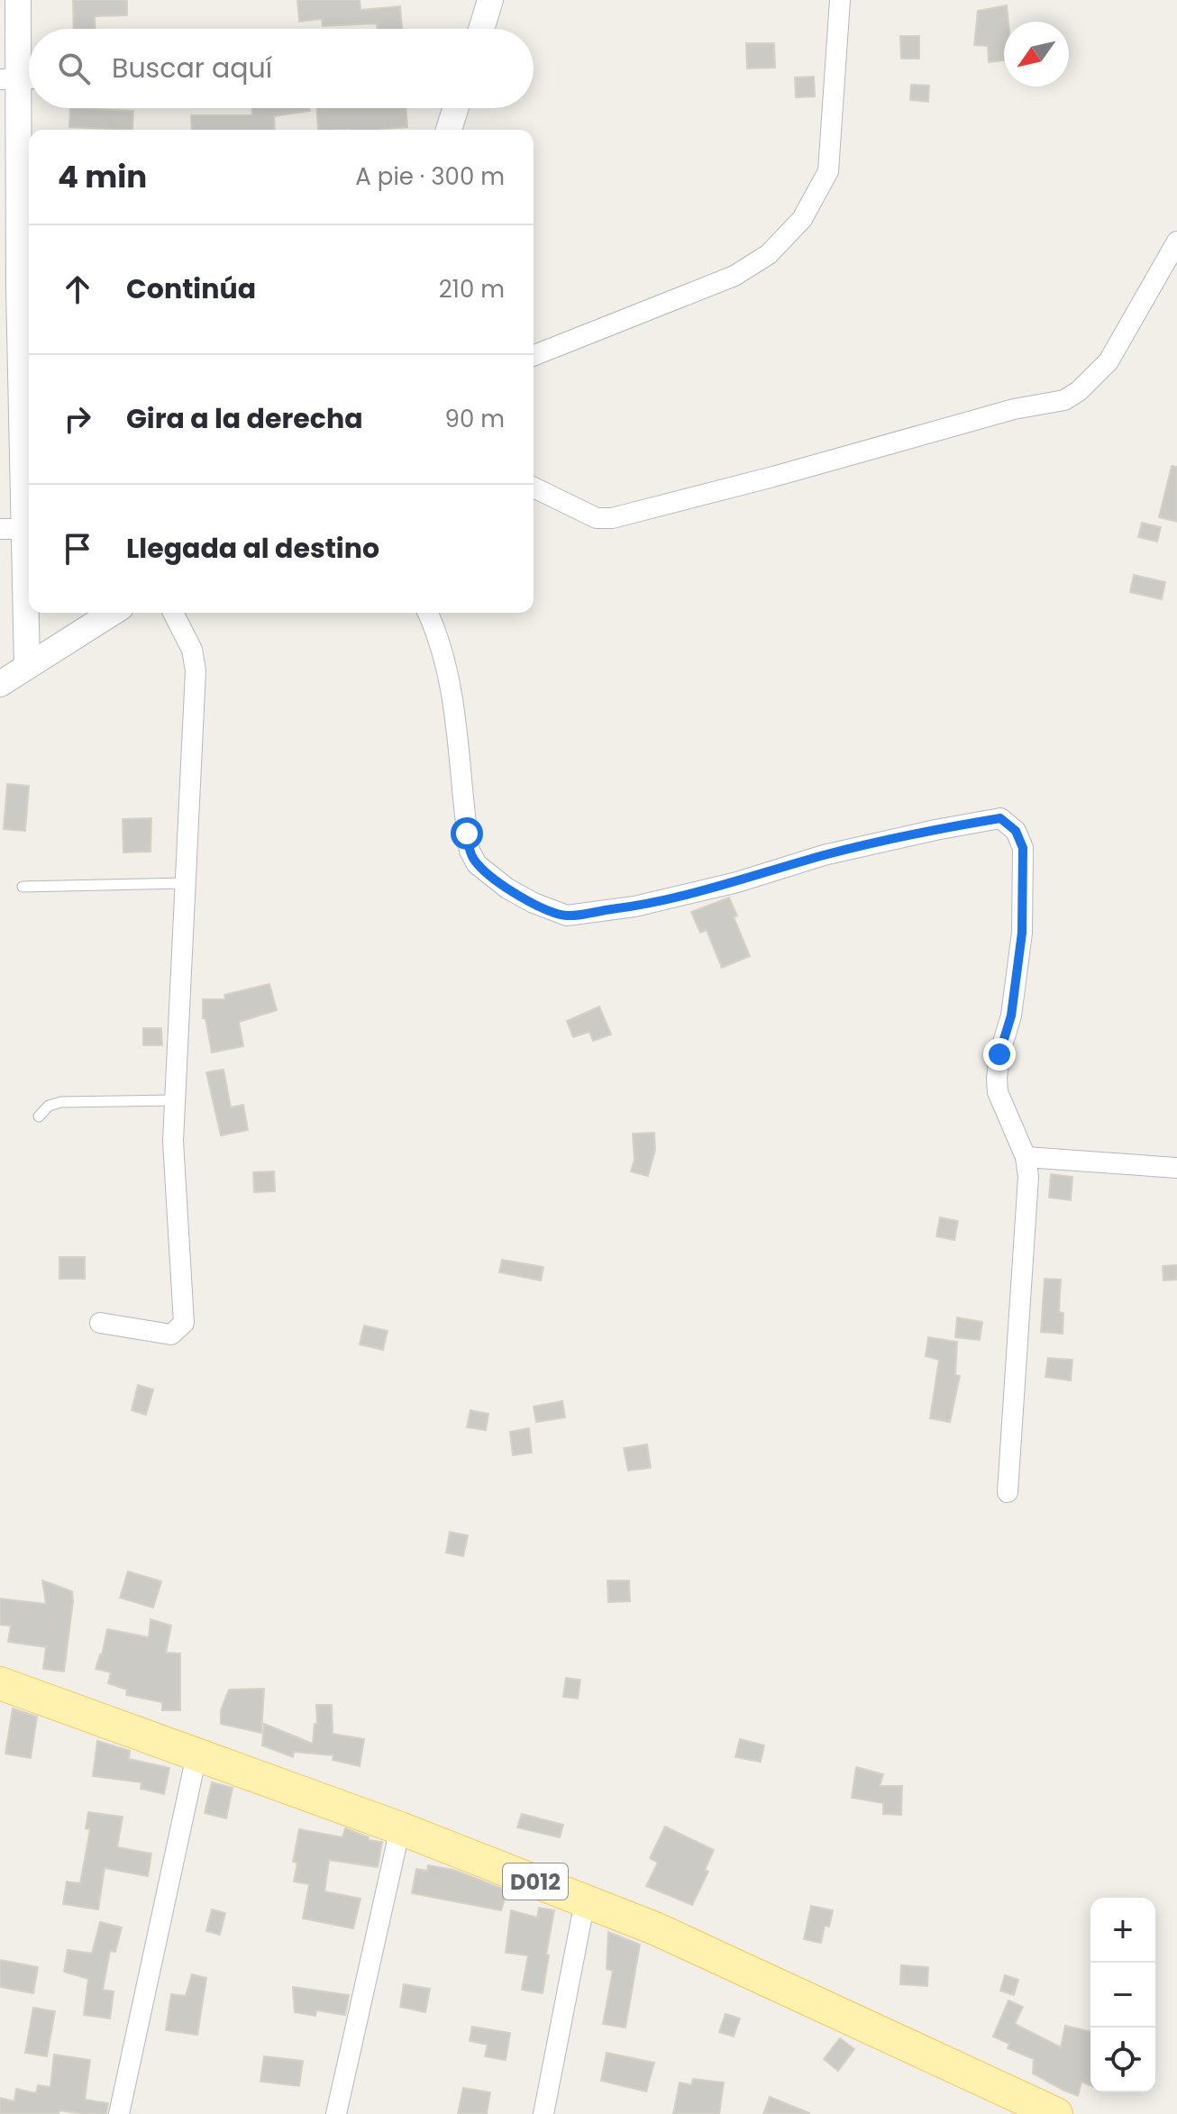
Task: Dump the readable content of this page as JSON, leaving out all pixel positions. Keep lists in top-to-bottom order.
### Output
{
  "streets": {
    "main road": ["D012"]
  },
  "north": "bottom left",
  "page": {
    "search": "Buscar aquí",
    "heading": ["4 min", "A pie · 300 m"],
    "list": [
      ["Continúa", "210 m"],
      ["Gira a la derecha", "90 m"],
      "Llegada al destino"
    ],
    "map_buttons": ["+", "−"]
  }
}
